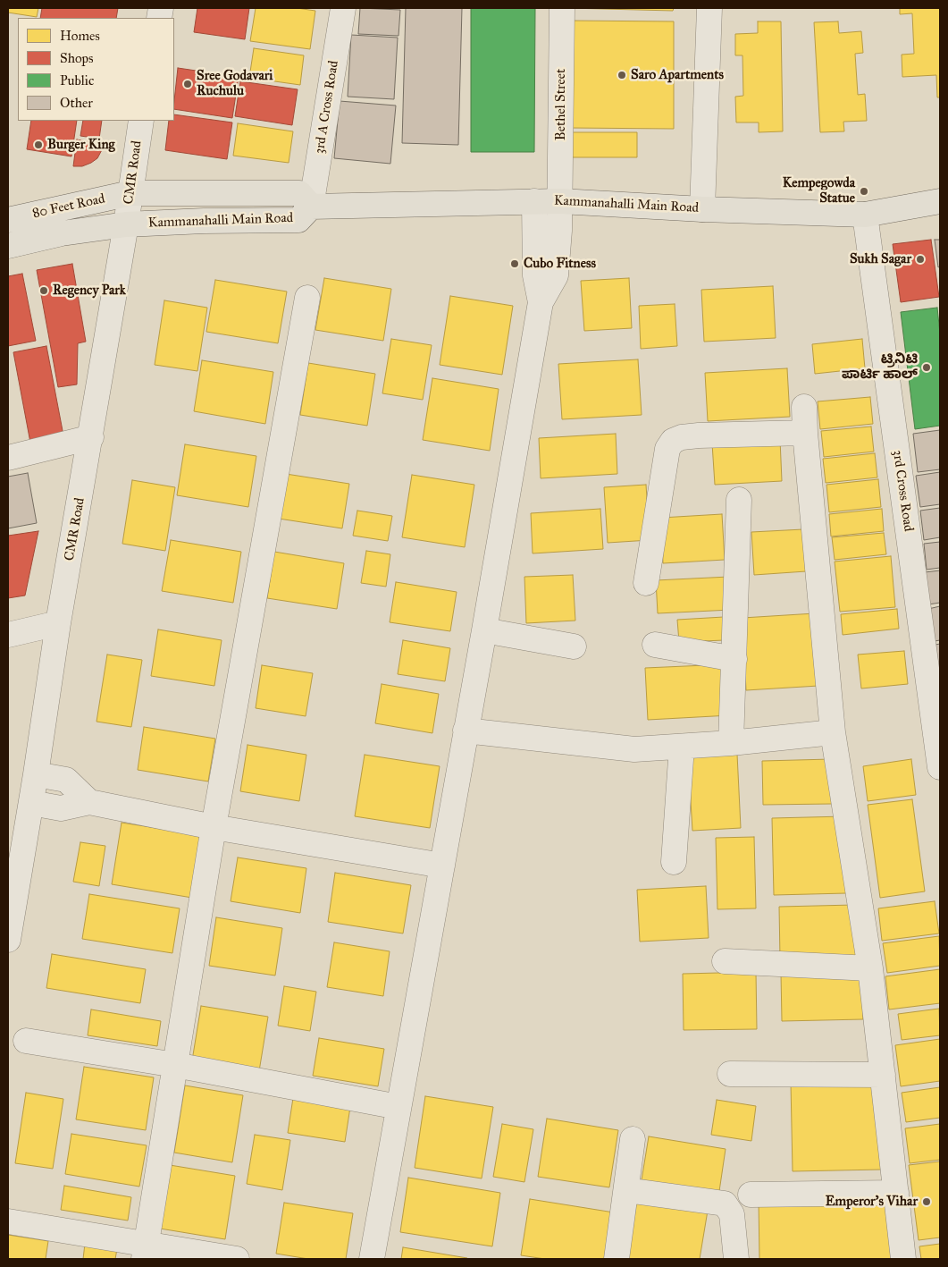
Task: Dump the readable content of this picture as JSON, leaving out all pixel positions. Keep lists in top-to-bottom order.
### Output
{
  "streets": {
    "main road": ["Kammanahalli Main Road", "80 Feet Road"],
    "street": [
      "Bethel Street",
      "3rd A Cross Road",
      "CMR Road",
      "3rd Cross Road"
    ]
  },
  "crossings": [
    ["Bethel Street", "Kammanahalli Main Road"],
    ["3rd A Cross Road", "Kammanahalli Main Road"],
    ["CMR Road", "Kammanahalli Main Road"],
    ["CMR Road", "80 Feet Road"],
    ["Kammanahalli Main Road", "80 Feet Road"],
    ["Kammanahalli Main Road", "3rd Cross Road"]
  ],
  "places": [
    "Saro Apartments",
    "Sree Godavari Ruchulu",
    "Burger King",
    "Kempegowda Statue",
    "Sukh Sagar",
    "Cubo Fitness",
    "Regency Park",
    "ಟ್ರಿನಿಟಿ ಪಾರ್ಟಿ ಹಾಲ್",
    "Emperor's Vihar"
  ],
  "legend": [
    "Homes",
    "Shops",
    "Public",
    "Other"
  ]
}
